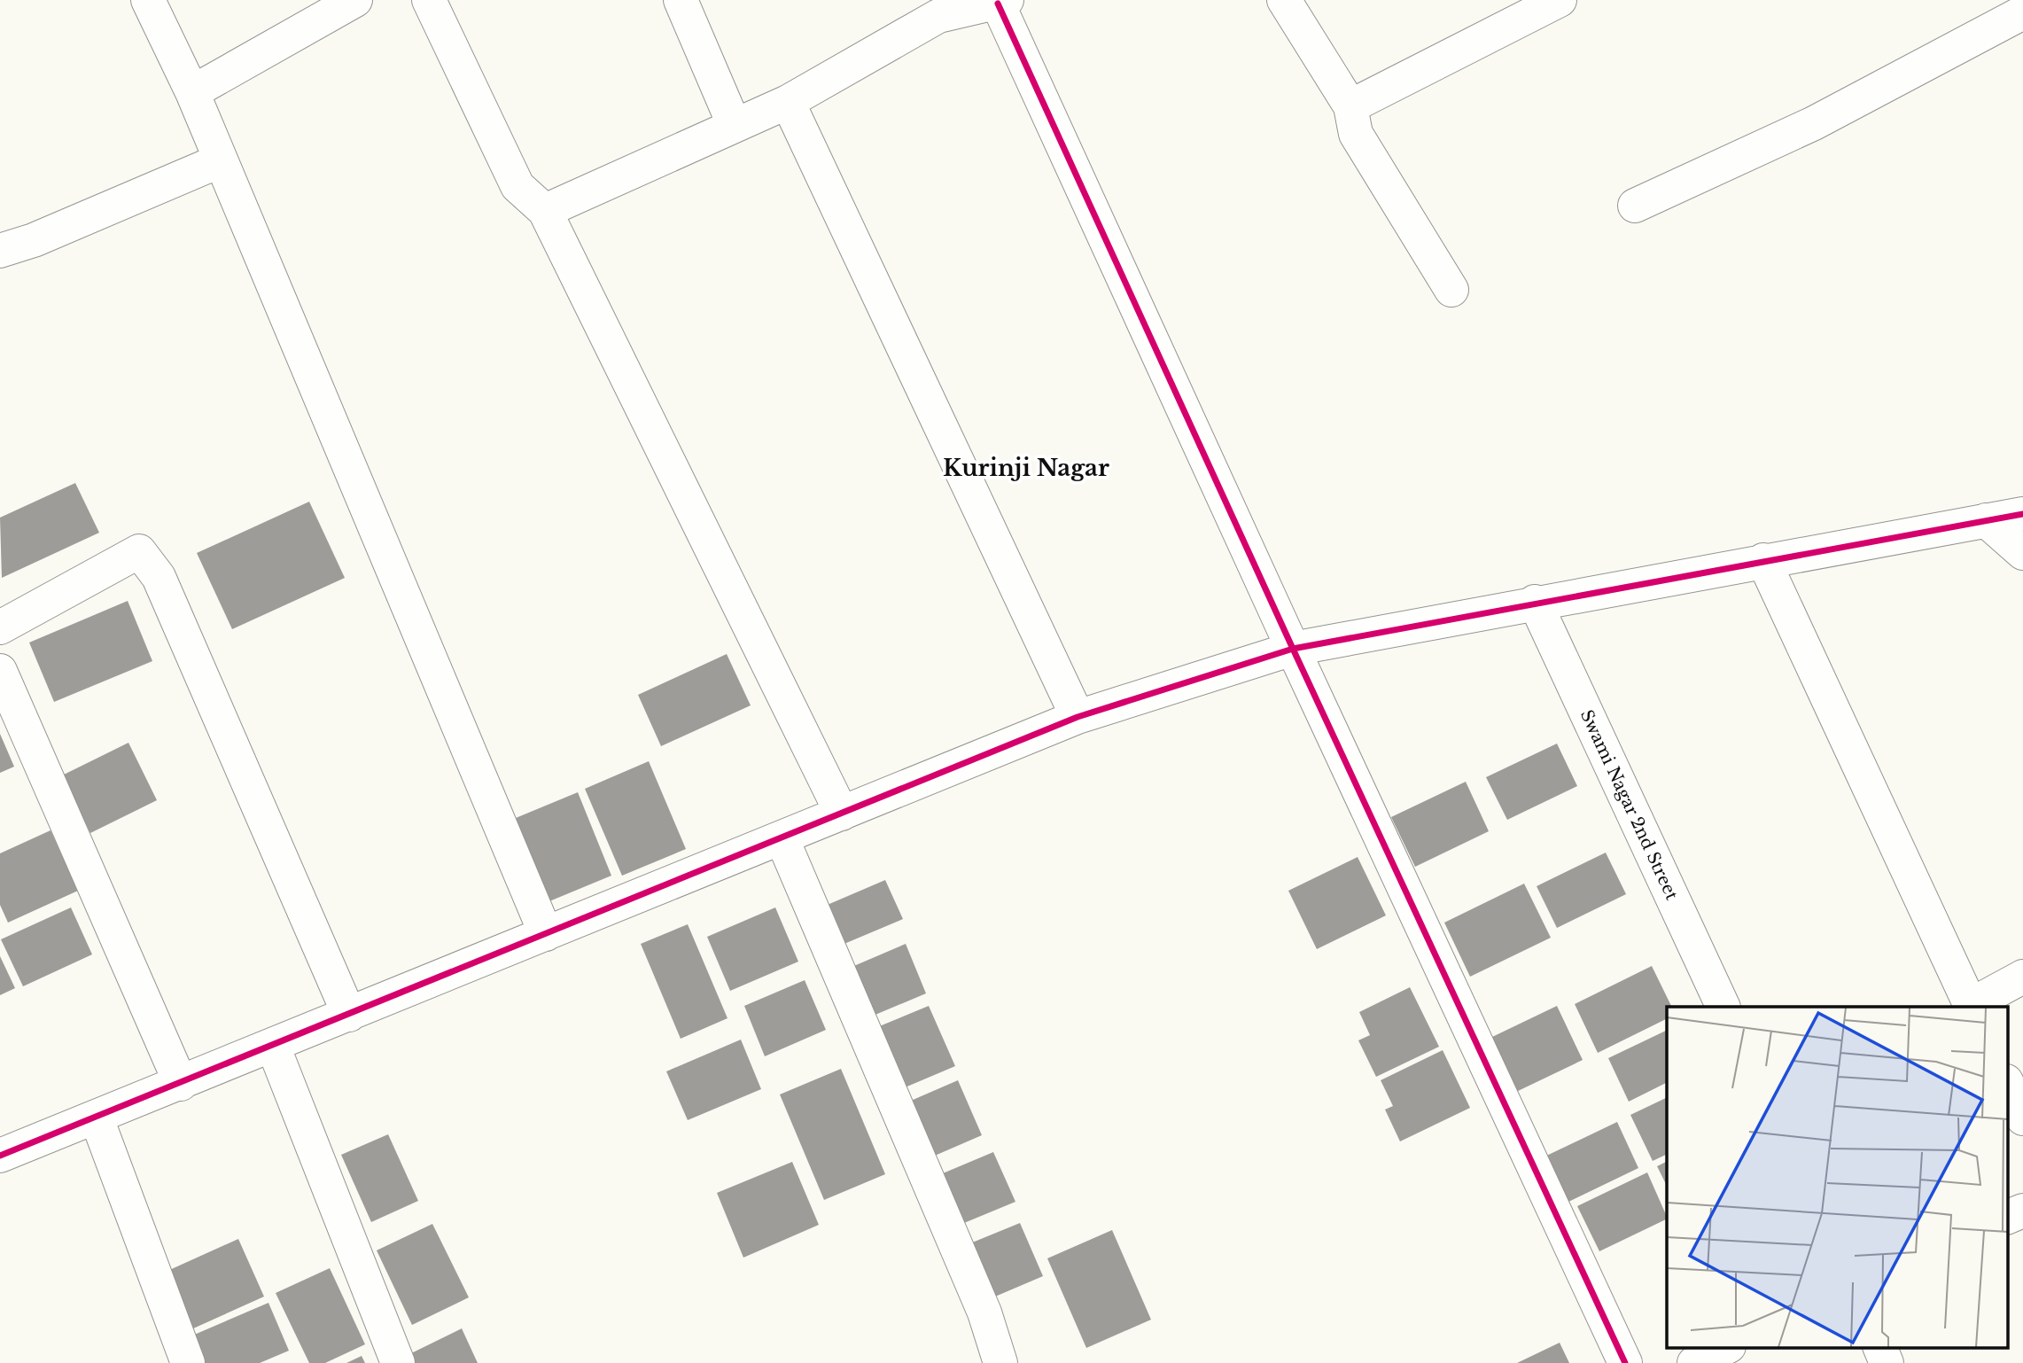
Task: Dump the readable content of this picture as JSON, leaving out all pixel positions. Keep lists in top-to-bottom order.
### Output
{
  "streets": {
    "street": ["Swami Nagar 2nd Street"]
  },
  "districts": ["Kurinji Nagar"]
}
